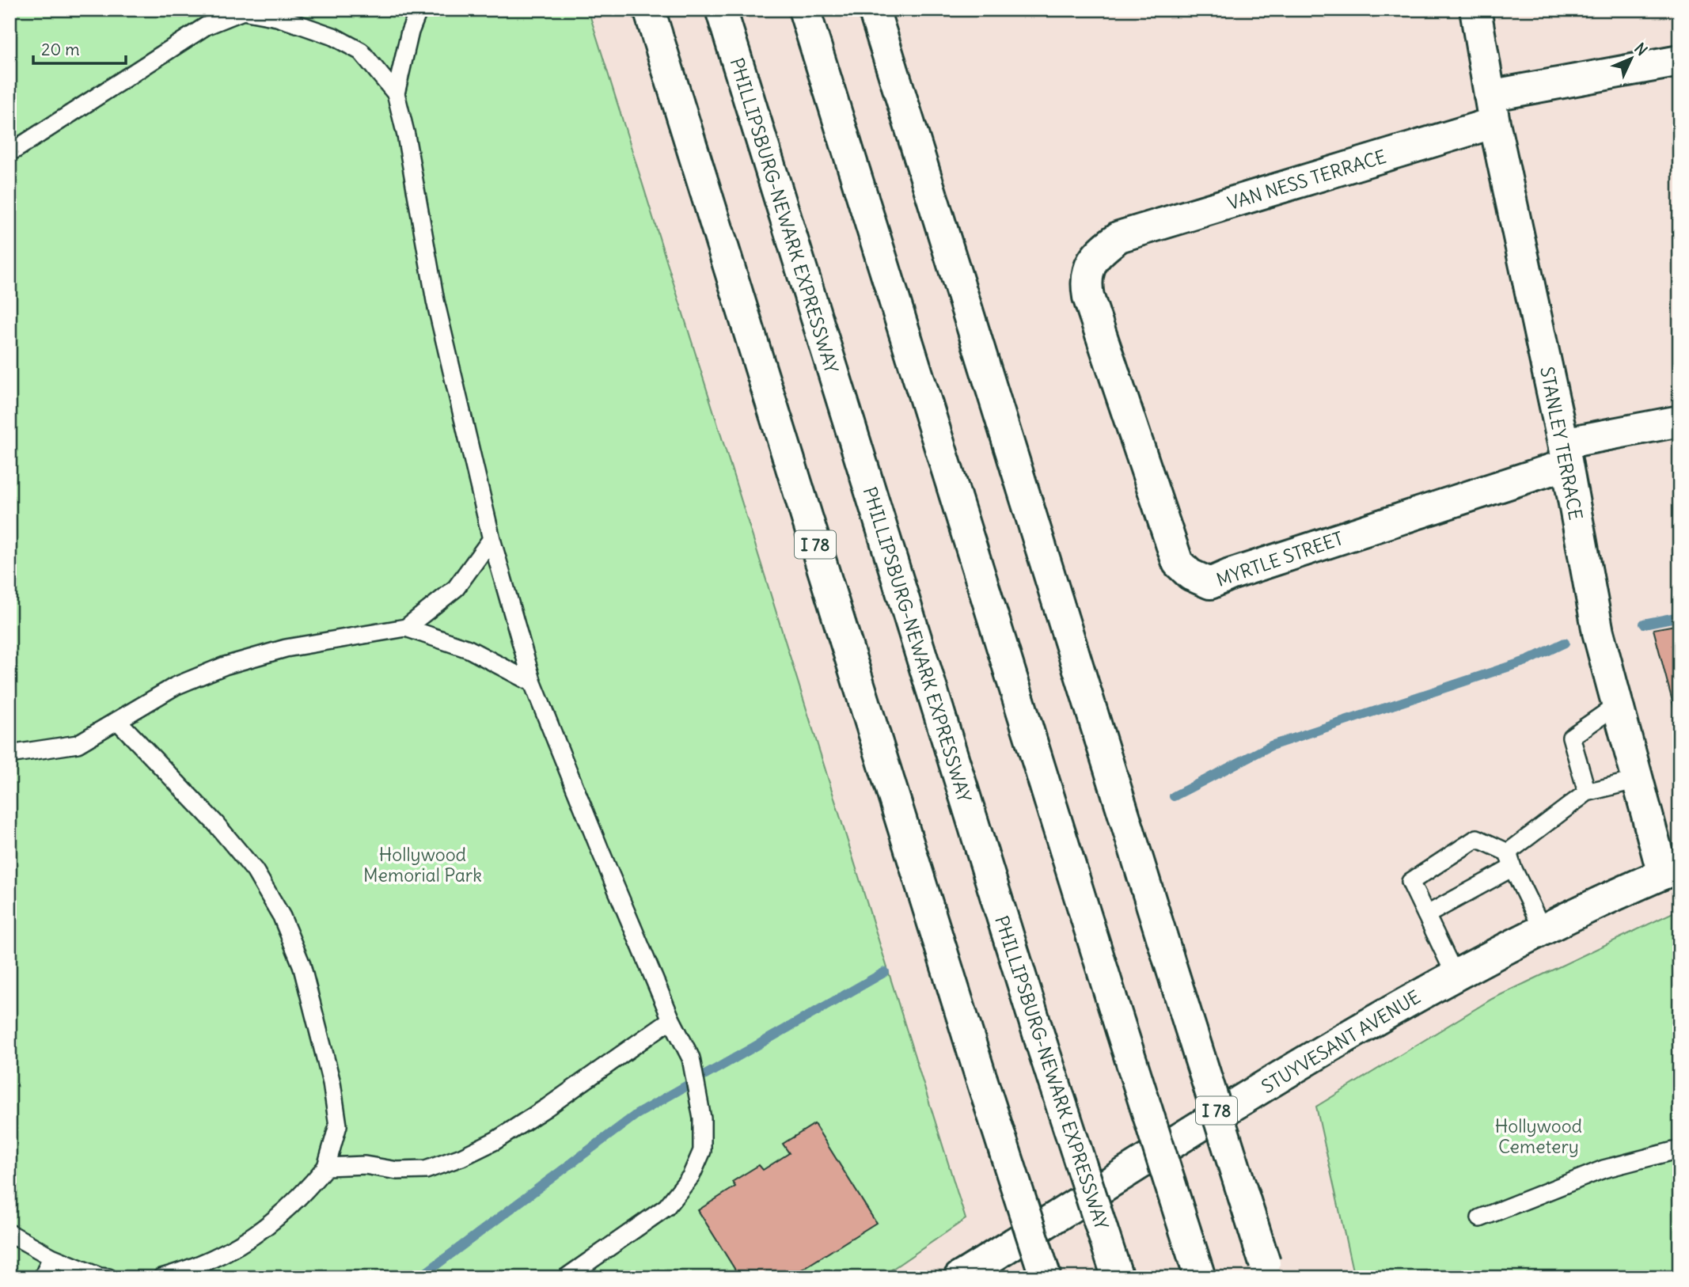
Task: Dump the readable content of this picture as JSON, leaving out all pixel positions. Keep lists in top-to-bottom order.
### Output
{
  "streets": {
    "main road": [
      "VAN NESS TERRACE",
      "PHILLIPSBURG-NEWARK EXPRESSWAY",
      "STANLEY TERRACE",
      "I 78",
      "MYRTLE STREET",
      "STUYVESANT AVENUE"
    ]
  },
  "crossings": [
    ["VAN NESS TERRACE", "STANLEY TERRACE"],
    ["VAN NESS TERRACE", "MYRTLE STREET"],
    ["STANLEY TERRACE", "MYRTLE STREET"],
    ["STANLEY TERRACE", "STUYVESANT AVENUE"]
  ],
  "parks": ["Hollywood Memorial Park", "Hollywood Cemetery"],
  "scale_bar": "20 m",
  "north": "top right"
}
